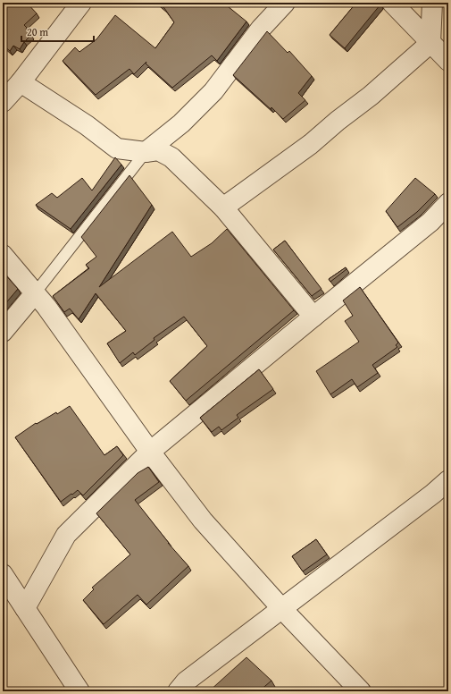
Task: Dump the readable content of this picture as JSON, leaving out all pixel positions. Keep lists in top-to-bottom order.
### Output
{
  "scale_bar": "20 m"
}
